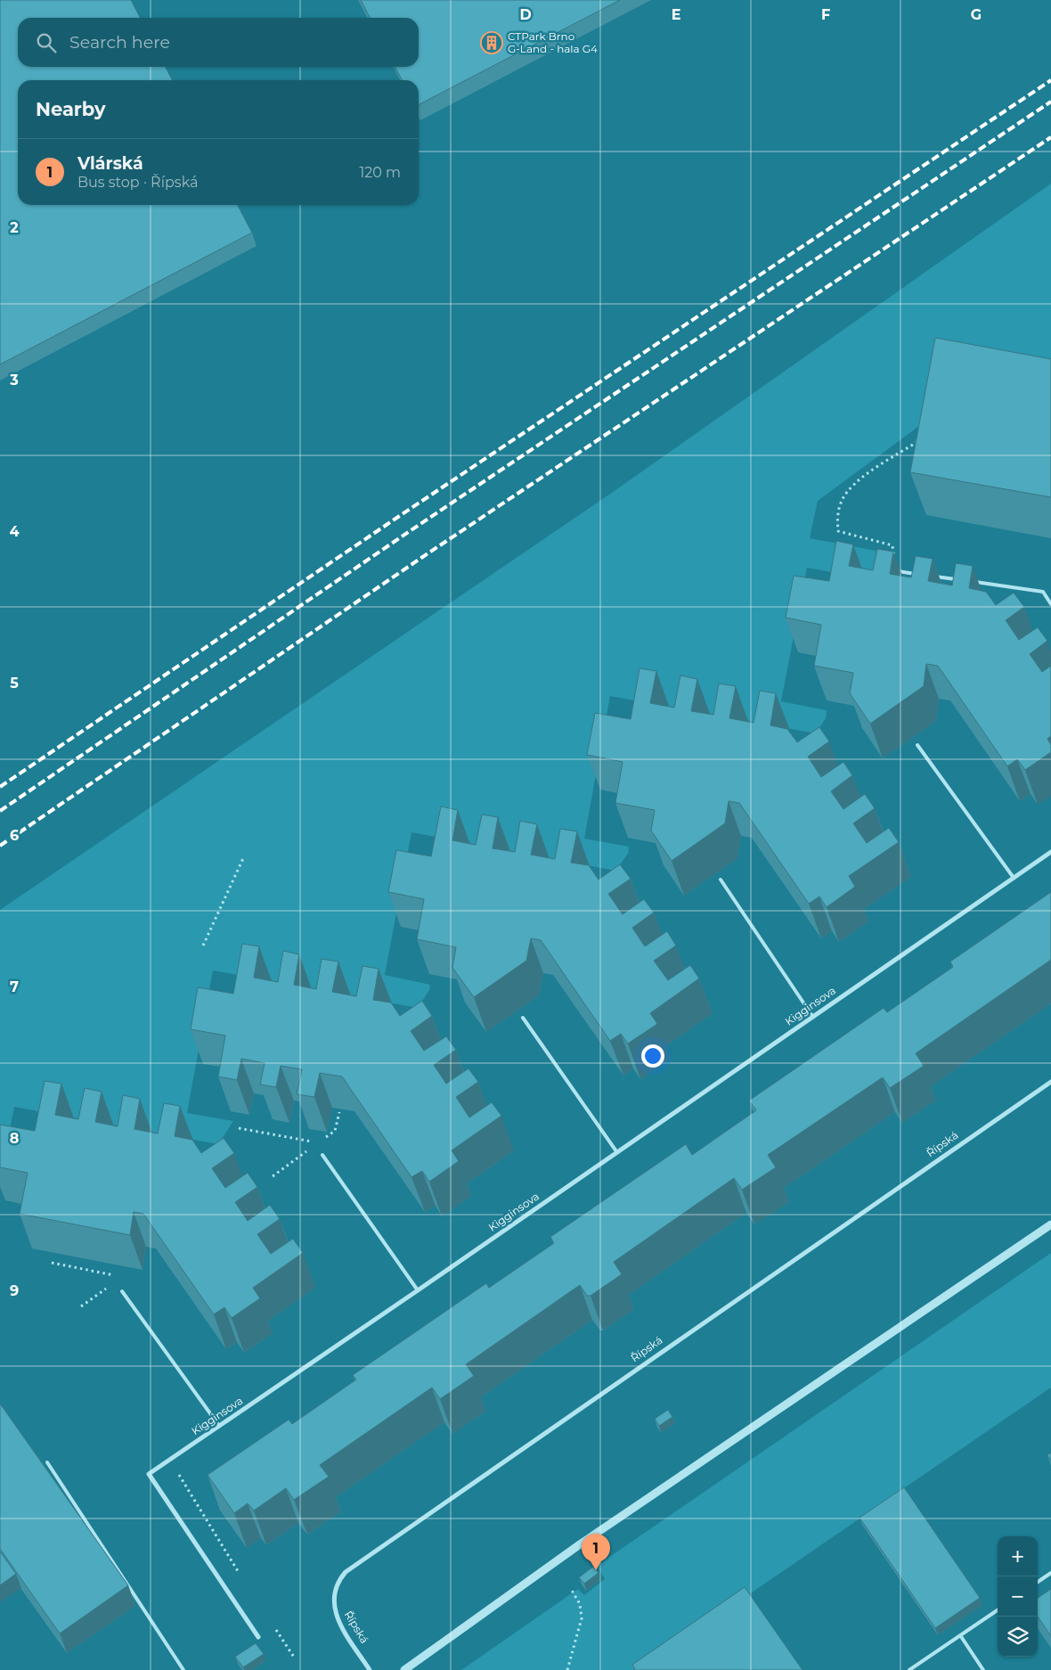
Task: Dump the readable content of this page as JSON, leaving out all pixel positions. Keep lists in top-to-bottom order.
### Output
{
  "streets": {
    "street": ["Kigginsova", "Řípská"]
  },
  "places": {
    "building": ["CTPark Brno G-Land - hala G4"]
  },
  "page": {
    "search": "Search here",
    "heading": "Nearby",
    "list": [
      {
        "mark": "1",
        "name": "Vlárská",
        "note": "Bus stop · Řípská",
        "value": "120 m"
      }
    ],
    "pins": "1",
    "map_buttons": ["+", "−"]
  },
  "grid": {
    "columns": [
      "D",
      "E",
      "F",
      "G"
    ],
    "rows": [
      "2",
      "3",
      "4",
      "5",
      "6",
      "7",
      "8",
      "9"
    ]
  }
}
